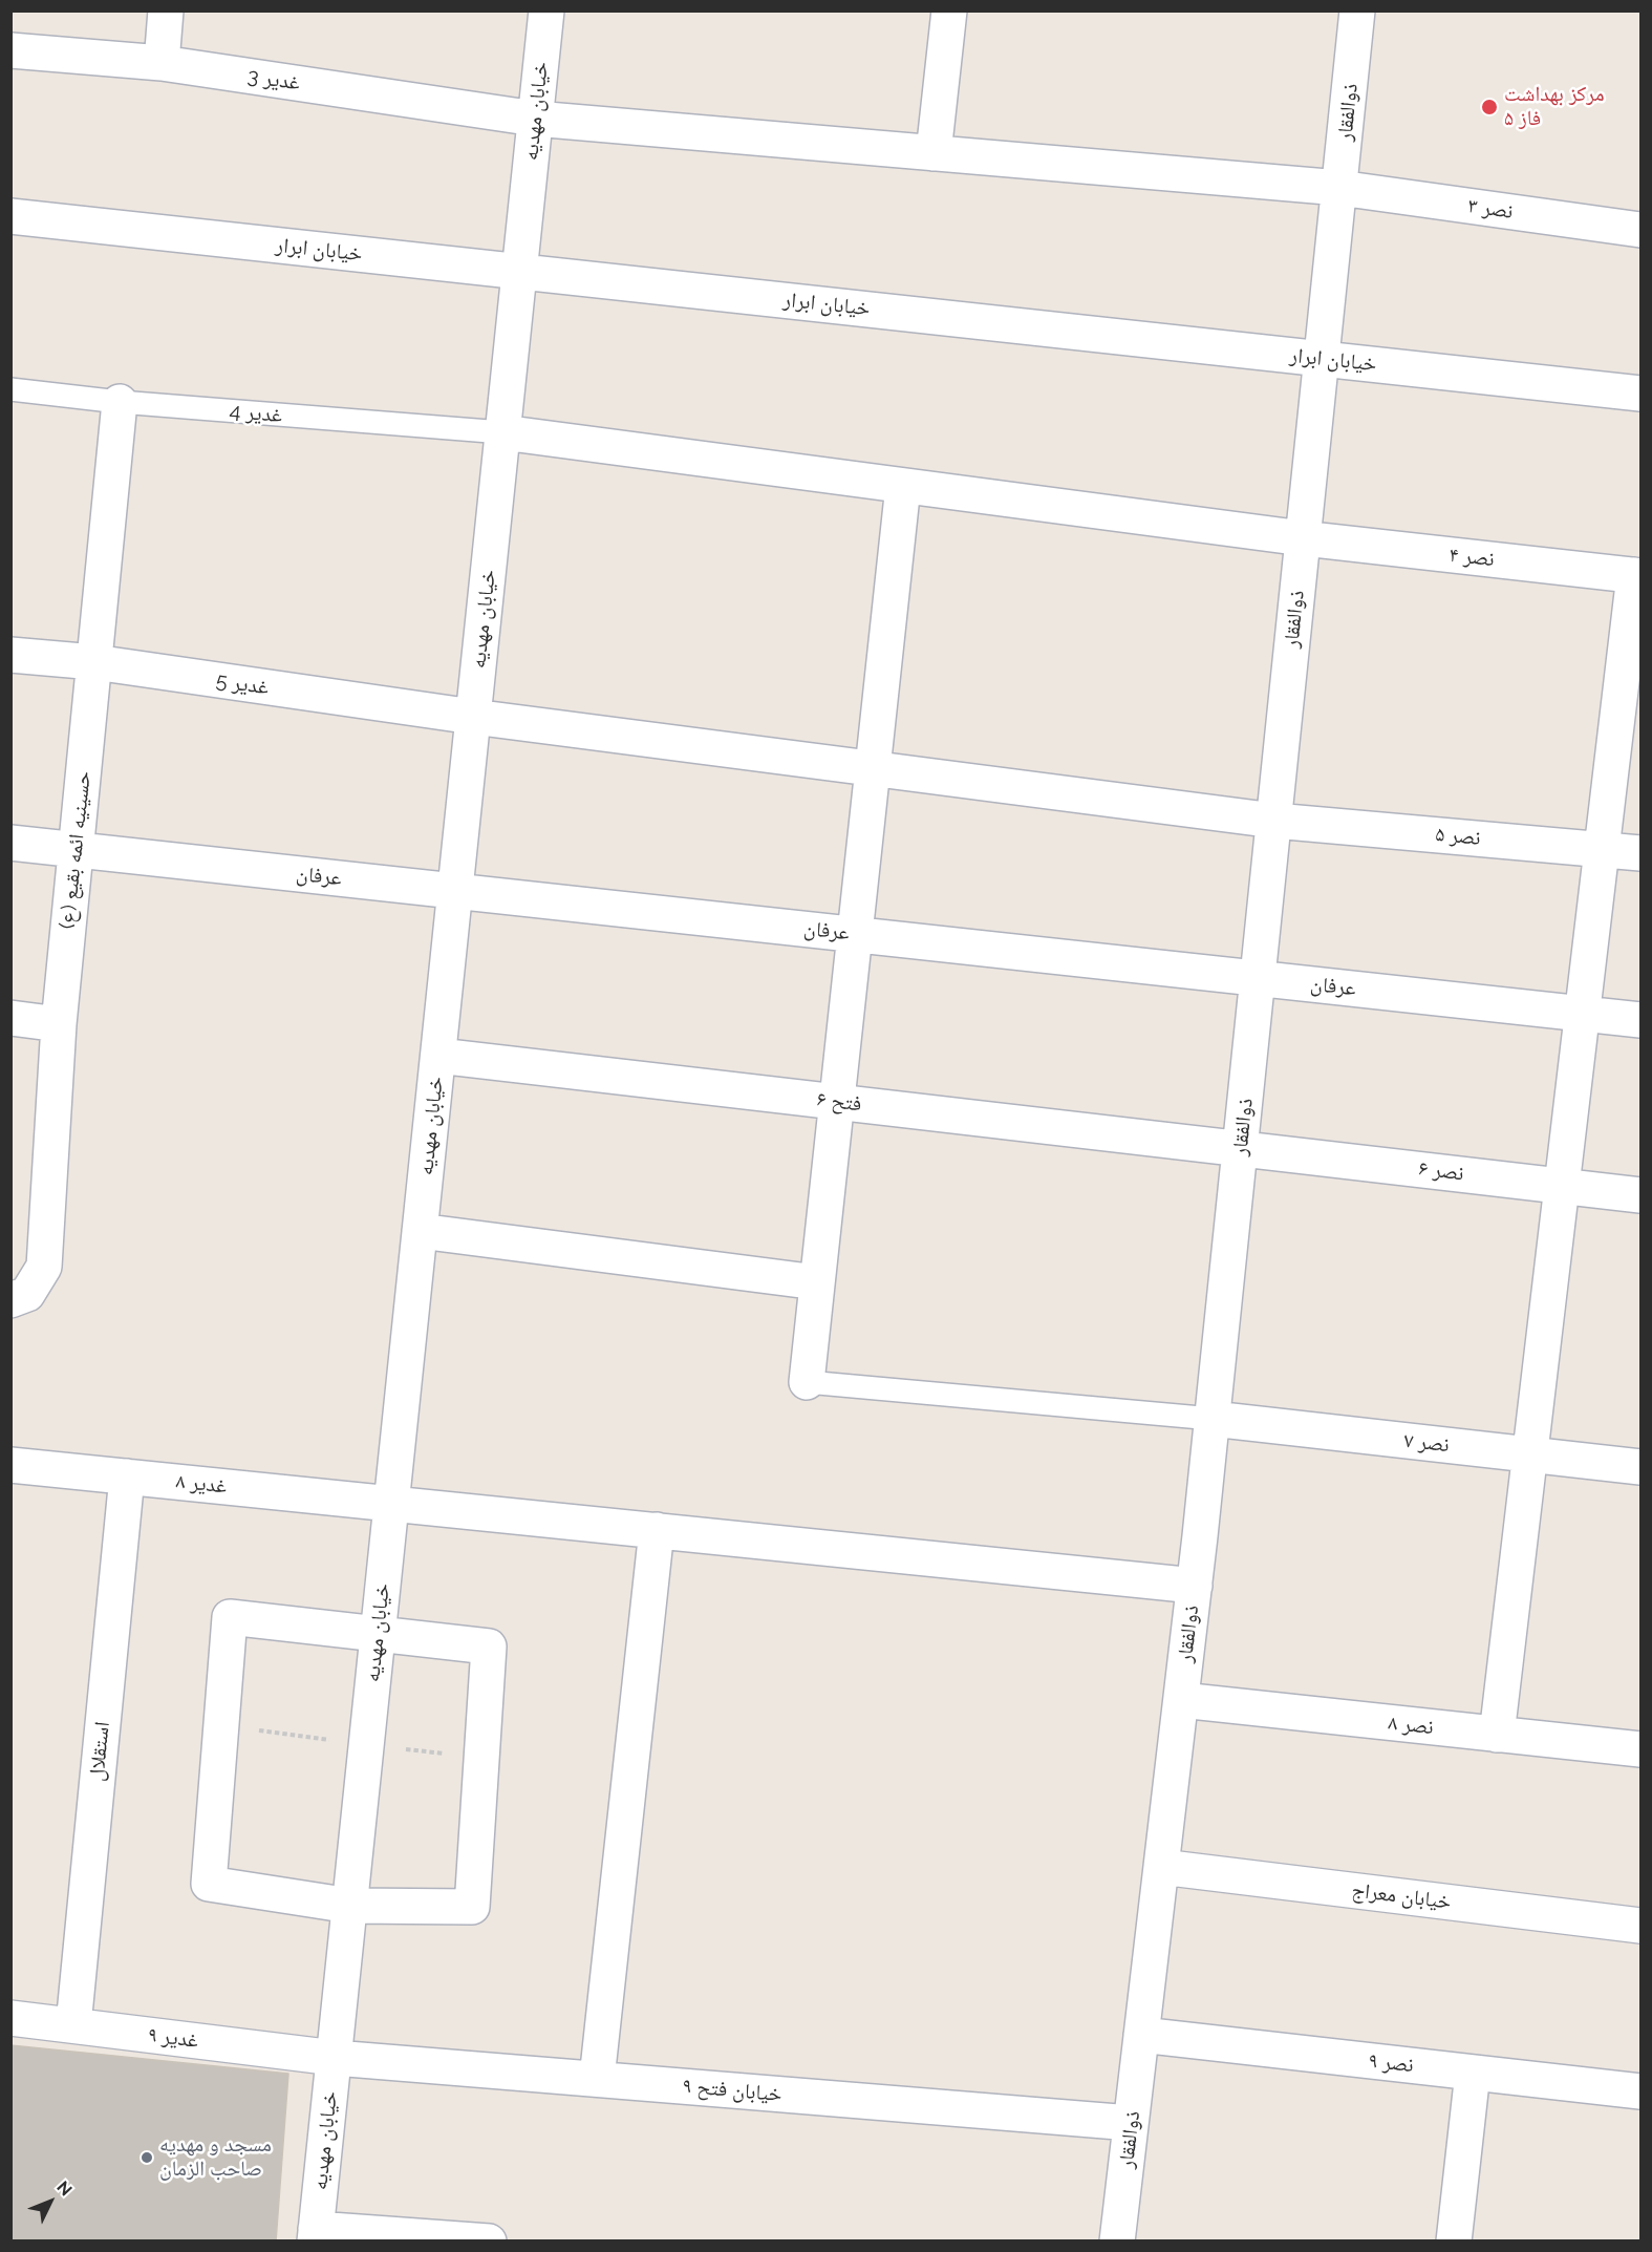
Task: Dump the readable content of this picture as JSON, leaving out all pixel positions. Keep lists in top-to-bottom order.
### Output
{
  "streets": {
    "street": [
      "غدیر 3",
      "خیابان مهدیه",
      "ذوالفقار",
      "نصر ۳",
      "خیابان ابرار",
      "نصر ۴",
      "غدیر 5",
      "نصر ۵",
      "حسینیه ائمه بقیع (ع)",
      "عرفان",
      "فتح ۶",
      "نصر ۶",
      "نصر ۷",
      "غدیر ۸",
      "نصر ۸",
      "استقلال",
      "خیابان معراج",
      "غدیر ۹",
      "نصر ۹",
      "خیابان فتح ۹"
    ],
    "lane": ["غدیر 4"]
  },
  "crossings": [
    ["غدیر 3", "خیابان مهدیه"],
    ["غدیر 3", "نصر ۳"],
    ["خیابان مهدیه", "خیابان ابرار"],
    ["خیابان مهدیه", "غدیر 4"],
    ["خیابان مهدیه", "نصر ۴"],
    ["خیابان مهدیه", "غدیر 5"],
    ["خیابان مهدیه", "عرفان"],
    ["خیابان مهدیه", "فتح ۶"],
    ["خیابان مهدیه", "غدیر ۸"],
    ["خیابان مهدیه", "غدیر ۹"],
    ["خیابان مهدیه", "خیابان فتح ۹"],
    ["ذوالفقار", "نصر ۳"],
    ["ذوالفقار", "خیابان ابرار"],
    ["ذوالفقار", "نصر ۴"],
    ["ذوالفقار", "نصر ۵"],
    ["ذوالفقار", "عرفان"],
    ["ذوالفقار", "فتح ۶"],
    ["ذوالفقار", "نصر ۶"],
    ["ذوالفقار", "نصر ۷"],
    ["ذوالفقار", "غدیر ۸"],
    ["ذوالفقار", "نصر ۸"],
    ["ذوالفقار", "خیابان معراج"],
    ["ذوالفقار", "نصر ۹"],
    ["ذوالفقار", "خیابان فتح ۹"],
    ["غدیر 4", "نصر ۴"],
    ["غدیر 4", "حسینیه ائمه بقیع (ع)"],
    ["غدیر 5", "نصر ۵"],
    ["غدیر 5", "حسینیه ائمه بقیع (ع)"],
    ["حسینیه ائمه بقیع (ع)", "عرفان"],
    ["فتح ۶", "نصر ۶"],
    ["غدیر ۸", "استقلال"],
    ["استقلال", "غدیر ۹"],
    ["غدیر ۹", "خیابان فتح ۹"]
  ],
  "places": ["مرکز بهداشت فاز ۵", "مسجد و مهدیه صاحب الزمان"],
  "north": "top right"
}
